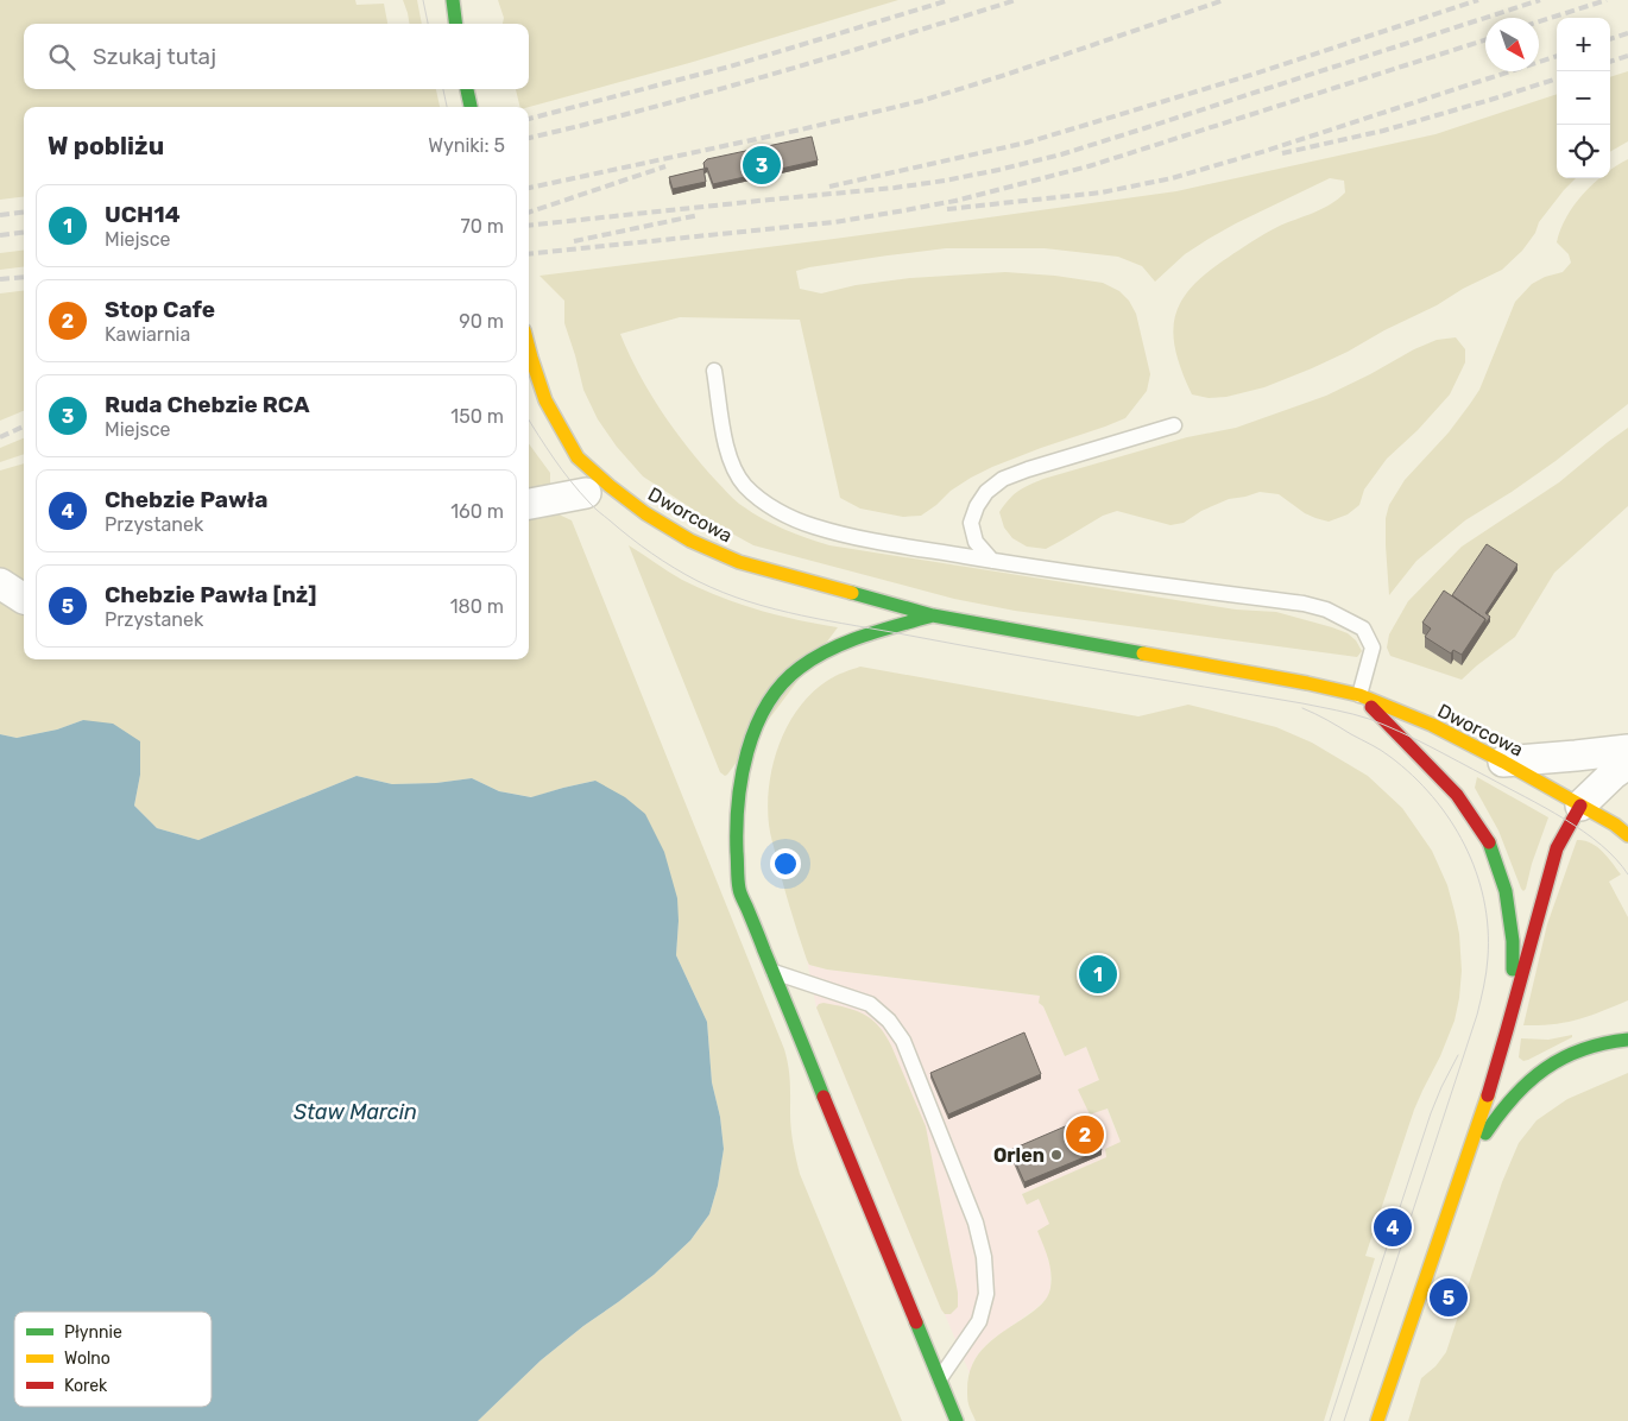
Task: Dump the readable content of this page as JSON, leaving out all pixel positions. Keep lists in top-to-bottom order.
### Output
{
  "streets": {
    "main road": ["Dworcowa"]
  },
  "water": ["Staw Marcin"],
  "places": ["Orlen"],
  "legend": ["Płynnie", "Wolno", "Korek"],
  "north": "bottom right",
  "page": {
    "map_buttons": ["+", "−"],
    "search": "Szukaj tutaj",
    "heading": ["W pobliżu", "Wyniki: 5"],
    "pins": [
      "3",
      "1",
      "2",
      "4",
      "5"
    ],
    "list": [
      {
        "mark": "1",
        "name": "UCH14",
        "note": "Miejsce",
        "value": "70 m"
      },
      {
        "mark": "2",
        "name": "Stop Cafe",
        "note": "Kawiarnia",
        "value": "90 m"
      },
      {
        "mark": "3",
        "name": "Ruda Chebzie RCA",
        "note": "Miejsce",
        "value": "150 m"
      },
      {
        "mark": "4",
        "name": "Chebzie Pawła",
        "note": "Przystanek",
        "value": "160 m"
      },
      {
        "mark": "5",
        "name": "Chebzie Pawła [nż]",
        "note": "Przystanek",
        "value": "180 m"
      }
    ]
  }
}
